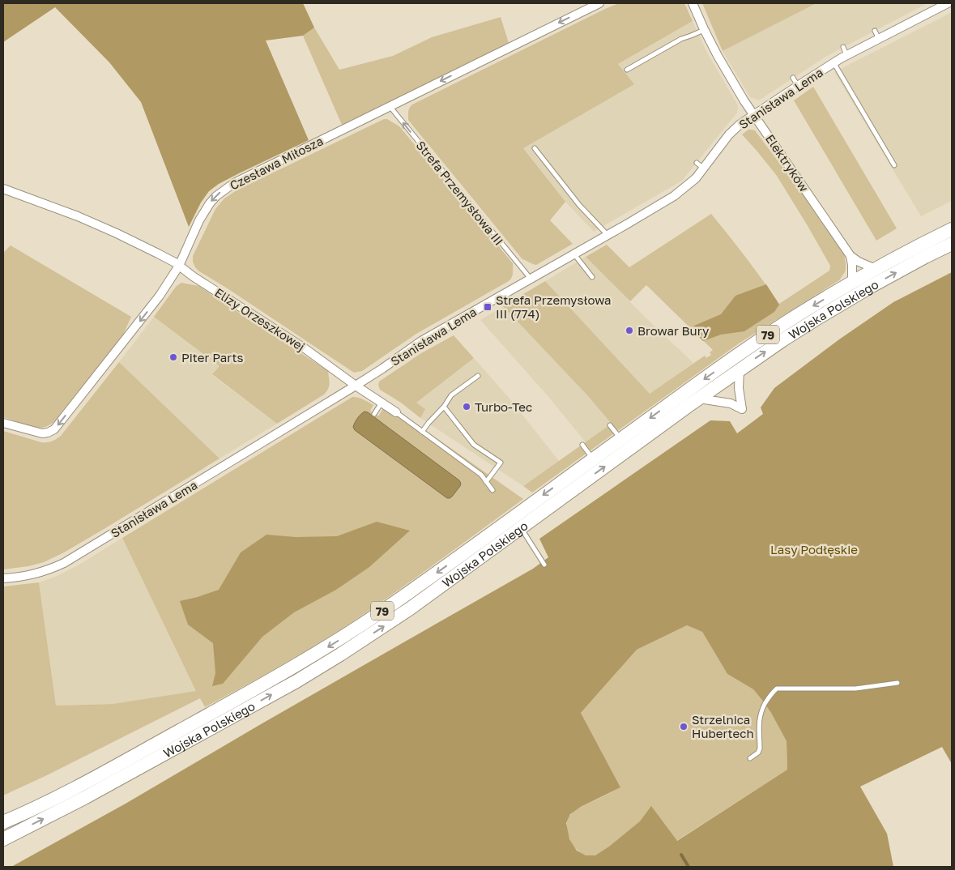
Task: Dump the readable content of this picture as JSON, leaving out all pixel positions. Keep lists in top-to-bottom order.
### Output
{
  "streets": {
    "main road": ["Wojska Polskiego", "79"],
    "street": [
      "Stanisława Lema",
      "Czesława Miłosza",
      "Elektryków",
      "Elizy Orzeszkowej"
    ],
    "lane": ["Strefa Przemysłowa III"]
  },
  "crossings": [
    ["Stanisława Lema", "Elektryków"],
    ["Stanisława Lema", "Strefa Przemysłowa III"],
    ["Stanisława Lema", "Elizy Orzeszkowej"],
    ["Czesława Miłosza", "Strefa Przemysłowa III"],
    ["Czesława Miłosza", "Elizy Orzeszkowej"],
    ["Elektryków", "Wojska Polskiego"]
  ],
  "one_way": ["Czesława Miłosza", "Strefa Przemysłowa III"],
  "parks": ["Lasy Podłęskie"],
  "places": {
    "transit": ["Strefa Przemysłowa III (774)"],
    "other": [
      "Browar Bury",
      "Piter Parts",
      "Turbo-Tec",
      "Strzelnica Hubertech"
    ]
  }
}
